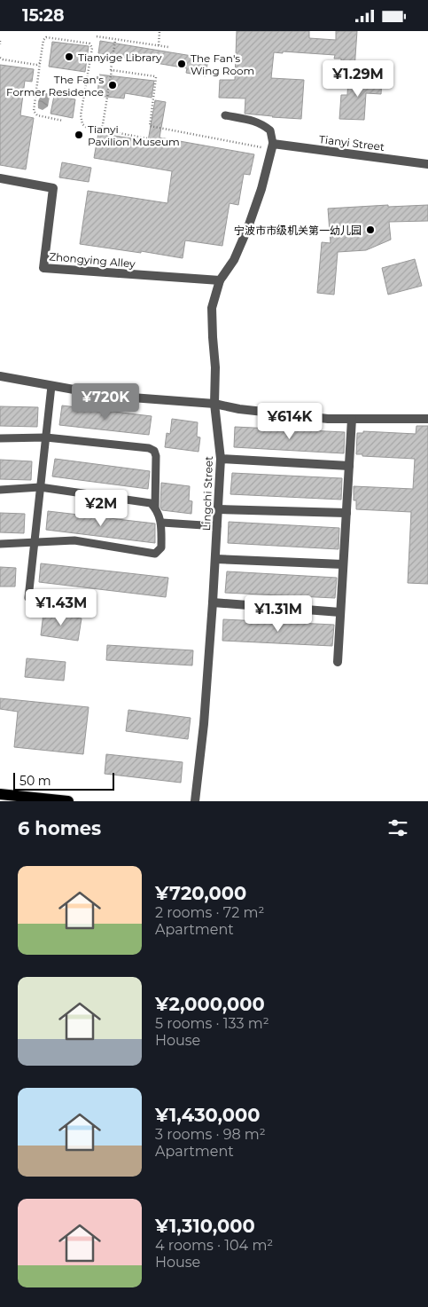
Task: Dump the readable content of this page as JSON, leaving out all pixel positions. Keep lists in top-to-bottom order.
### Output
{
  "streets": {
    "street": ["Tianyi Street", "Zhongying Alley", "Lingchi Street"]
  },
  "crossings": [
    ["Tianyi Street", "Lingchi Street"],
    ["Zhongying Alley", "Lingchi Street"]
  ],
  "places": [
    "Tianyige Library",
    "The Fan's Wing Room",
    "The Fan's Former Residence",
    "Tianyi Pavilion Museum",
    "宁波市市级机关第一幼儿园"
  ],
  "scale_bar": "50 m",
  "page": {
    "status": "15:28",
    "price": [
      "¥1.29M",
      "¥720K",
      "¥614K",
      "¥2M",
      "¥1.43M",
      "¥1.31M"
    ],
    "scale": "50 m",
    "heading": "6 homes",
    "list": [
      {
        "name": "¥720,000",
        "note": "2 rooms · 72 m² · Apartment"
      },
      {
        "name": "¥2,000,000",
        "note": "5 rooms · 133 m² · House"
      },
      {
        "name": "¥1,430,000",
        "note": "3 rooms · 98 m² · Apartment"
      },
      {
        "name": "¥1,310,000",
        "note": "4 rooms · 104 m² · House"
      }
    ]
  }
}
